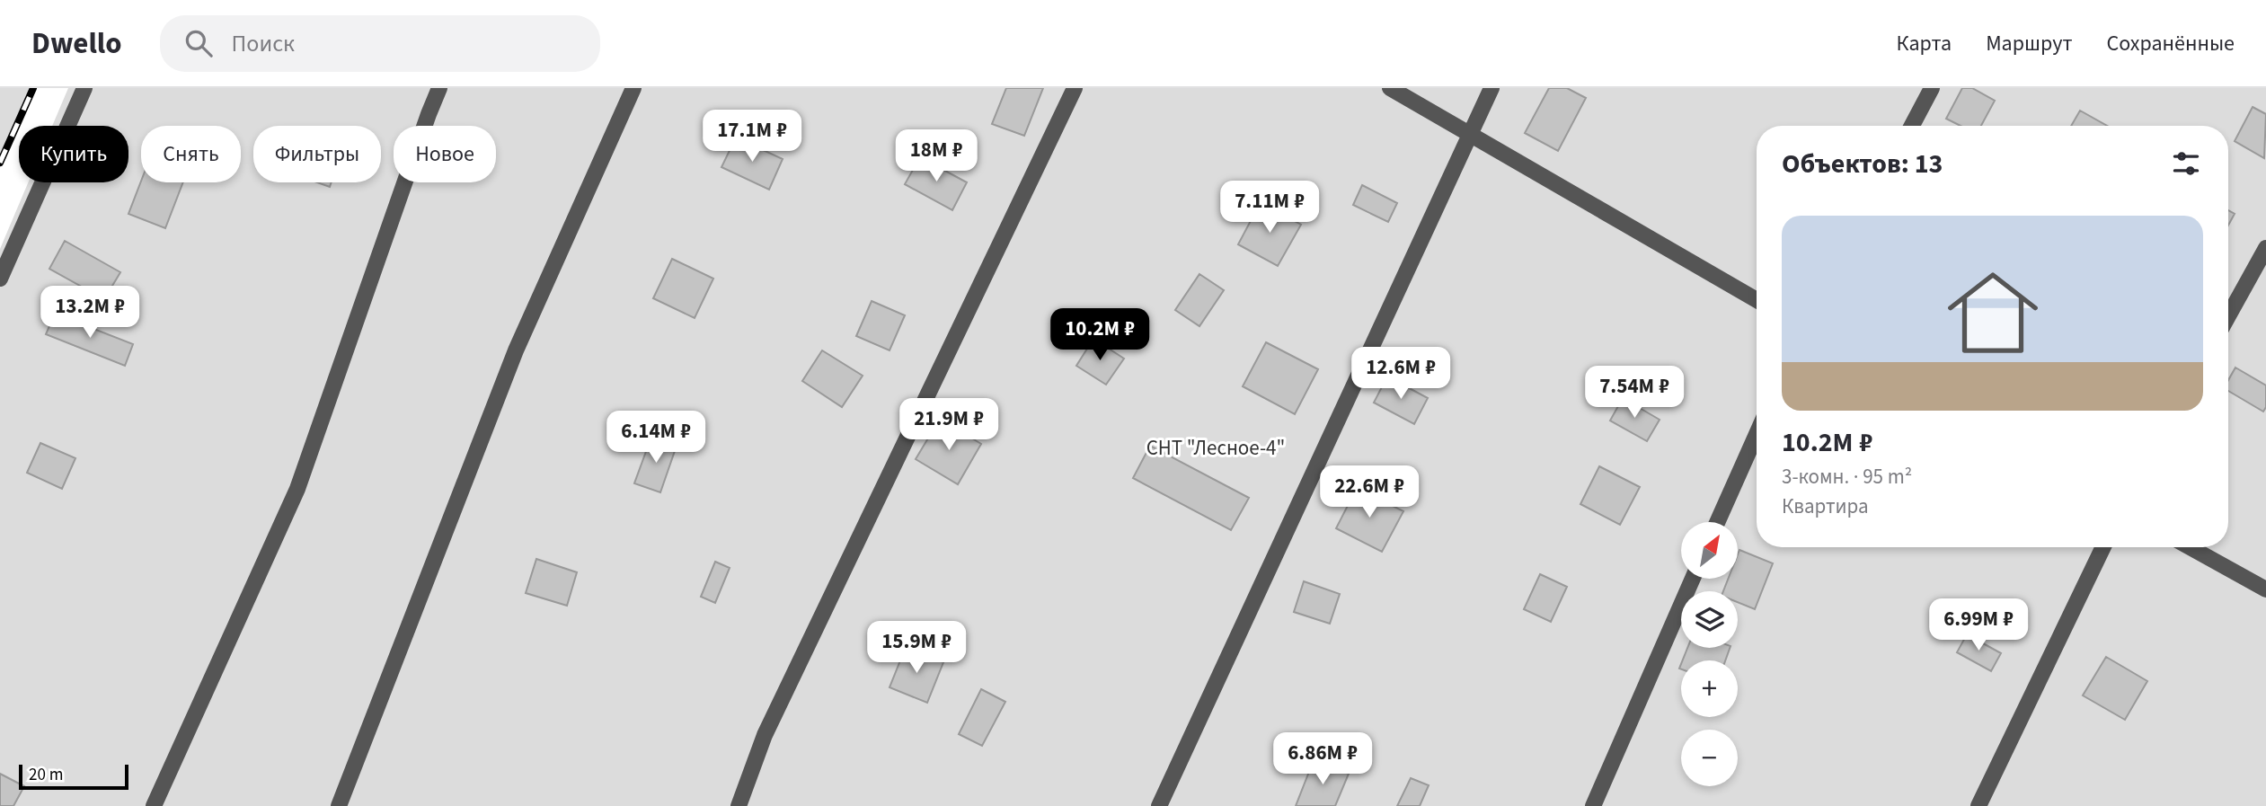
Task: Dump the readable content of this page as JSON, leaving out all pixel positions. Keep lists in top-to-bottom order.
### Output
{
  "parks": ["СНТ \"Лесное-4\""],
  "scale_bar": "20 m",
  "north": "top right",
  "page": {
    "header": "Dwello",
    "search": "Поиск",
    "nav": ["Карта", "Маршрут", "Сохранённые"],
    "price": [
      "17.1M ₽",
      "18M ₽",
      "7.11M ₽",
      "13.2M ₽",
      "10.2M ₽",
      "12.6M ₽",
      "7.54M ₽",
      "21.9M ₽",
      "6.14M ₽",
      "22.6M ₽",
      "6.99M ₽",
      "15.9M ₽",
      "6.86M ₽"
    ],
    "chip": [
      "Купить",
      "Снять",
      "Фильтры",
      "Новое"
    ],
    "heading": "Объектов: 13",
    "list": [
      {
        "name": "10.2M ₽",
        "note": "3-комн. · 95 m² · Квартира"
      }
    ],
    "map_buttons": ["+", "−"],
    "scale": "20 m"
  }
}
